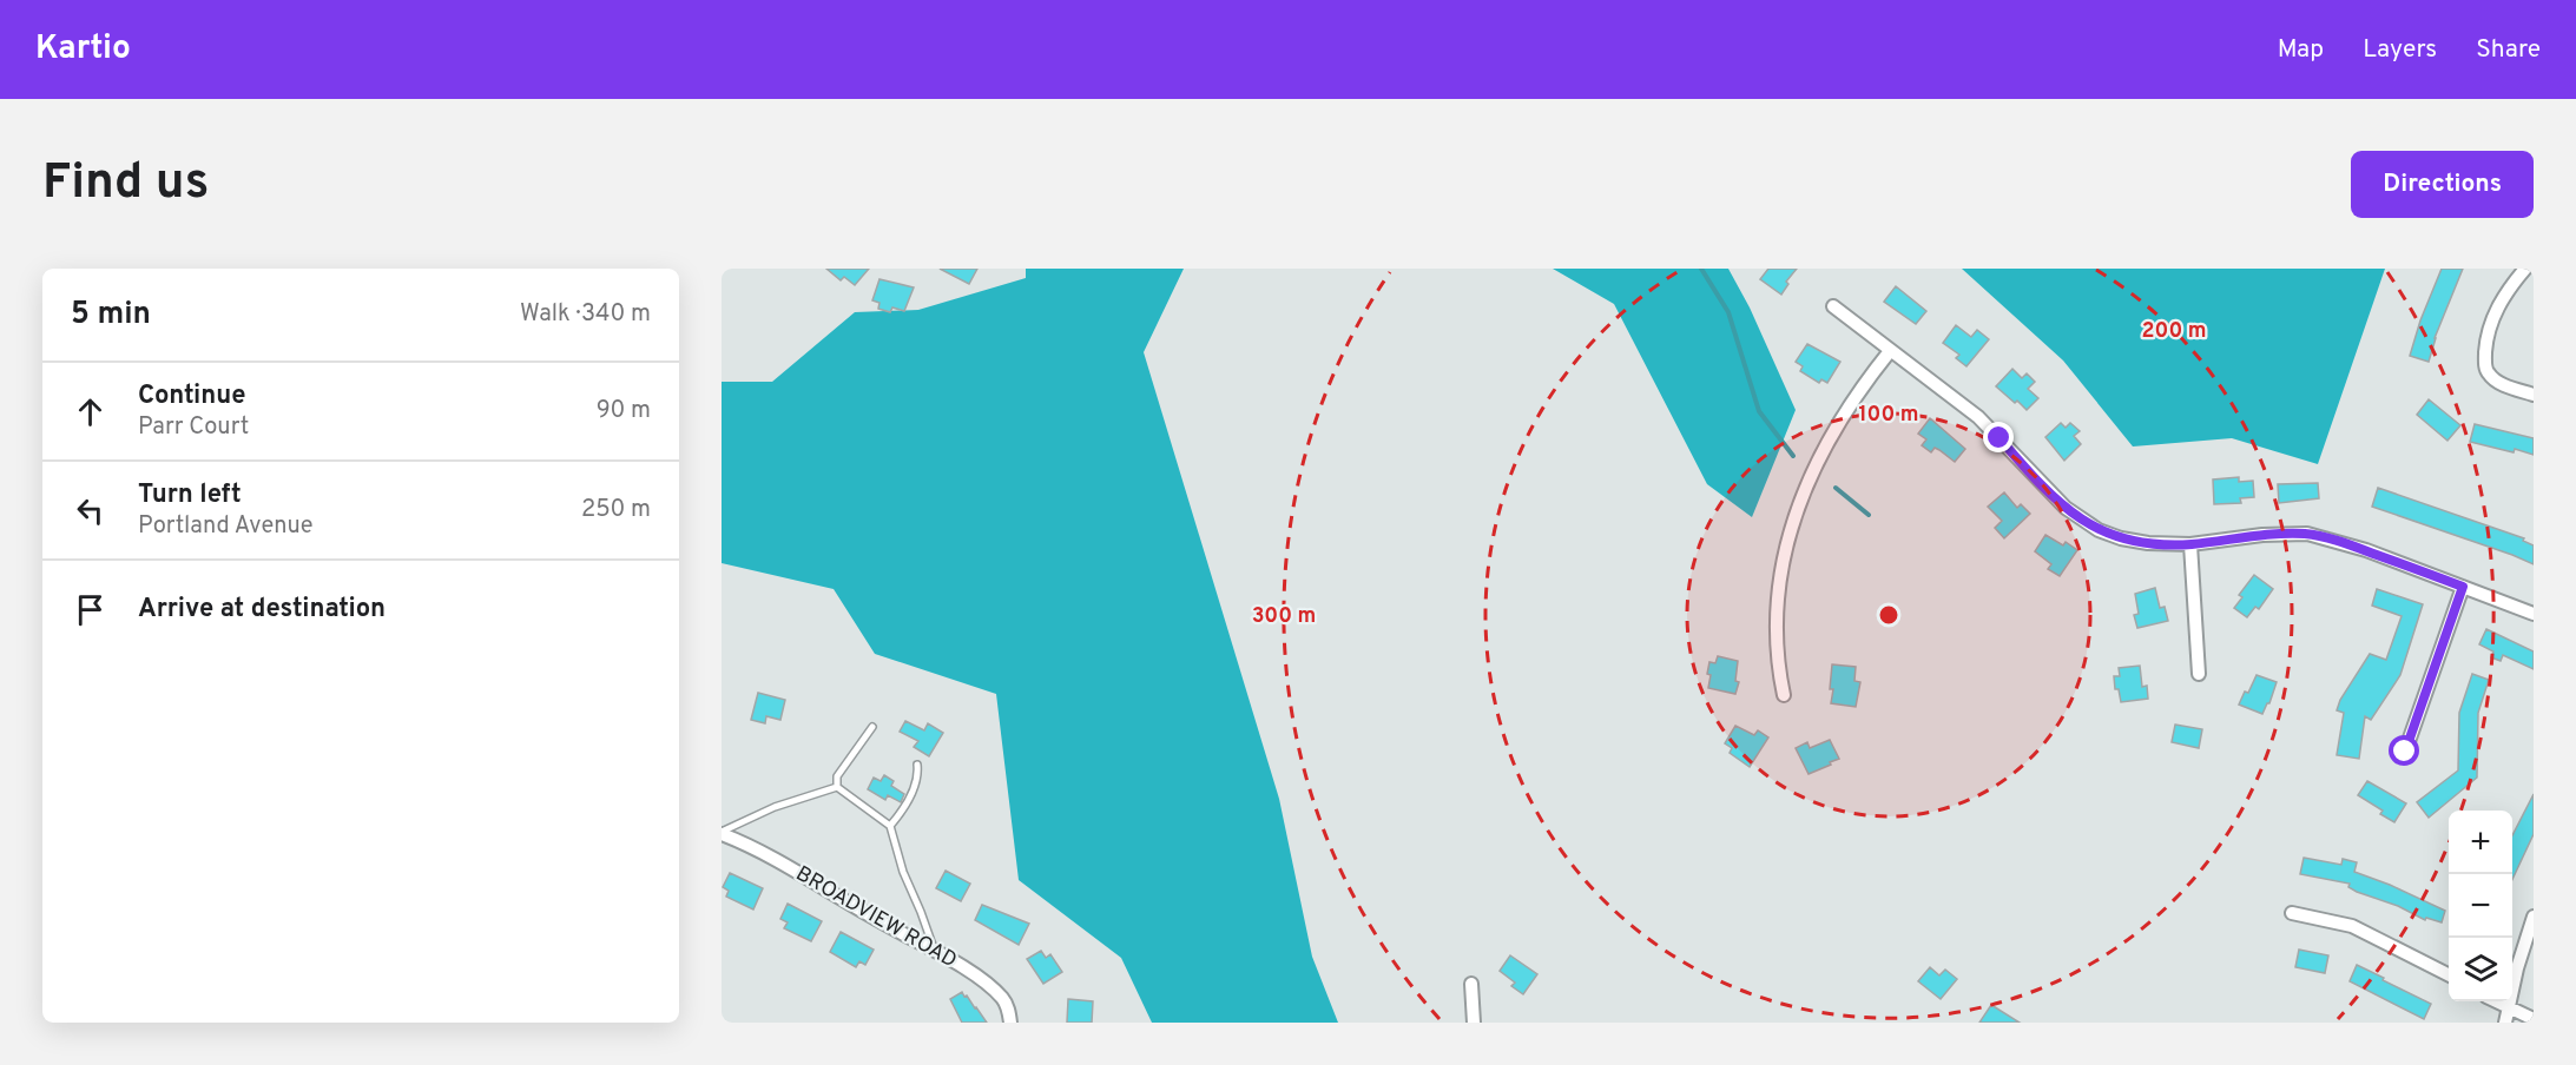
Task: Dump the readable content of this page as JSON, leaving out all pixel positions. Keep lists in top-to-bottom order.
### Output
{
  "streets": {
    "street": ["BROADVIEW ROAD"]
  },
  "page": {
    "header": "Kartio",
    "nav": ["Map", "Layers", "Share"],
    "buttons": "Directions",
    "title": "Find us",
    "heading": ["5 min", "Walk · 340 m"],
    "list": [
      ["Continue", "Parr Court", "90 m"],
      ["Turn left", "Portland Avenue", "250 m"],
      "Arrive at destination"
    ],
    "map_buttons": ["+", "−"]
  },
  "rings": ["200 m", "100 m", "300 m"]
}
